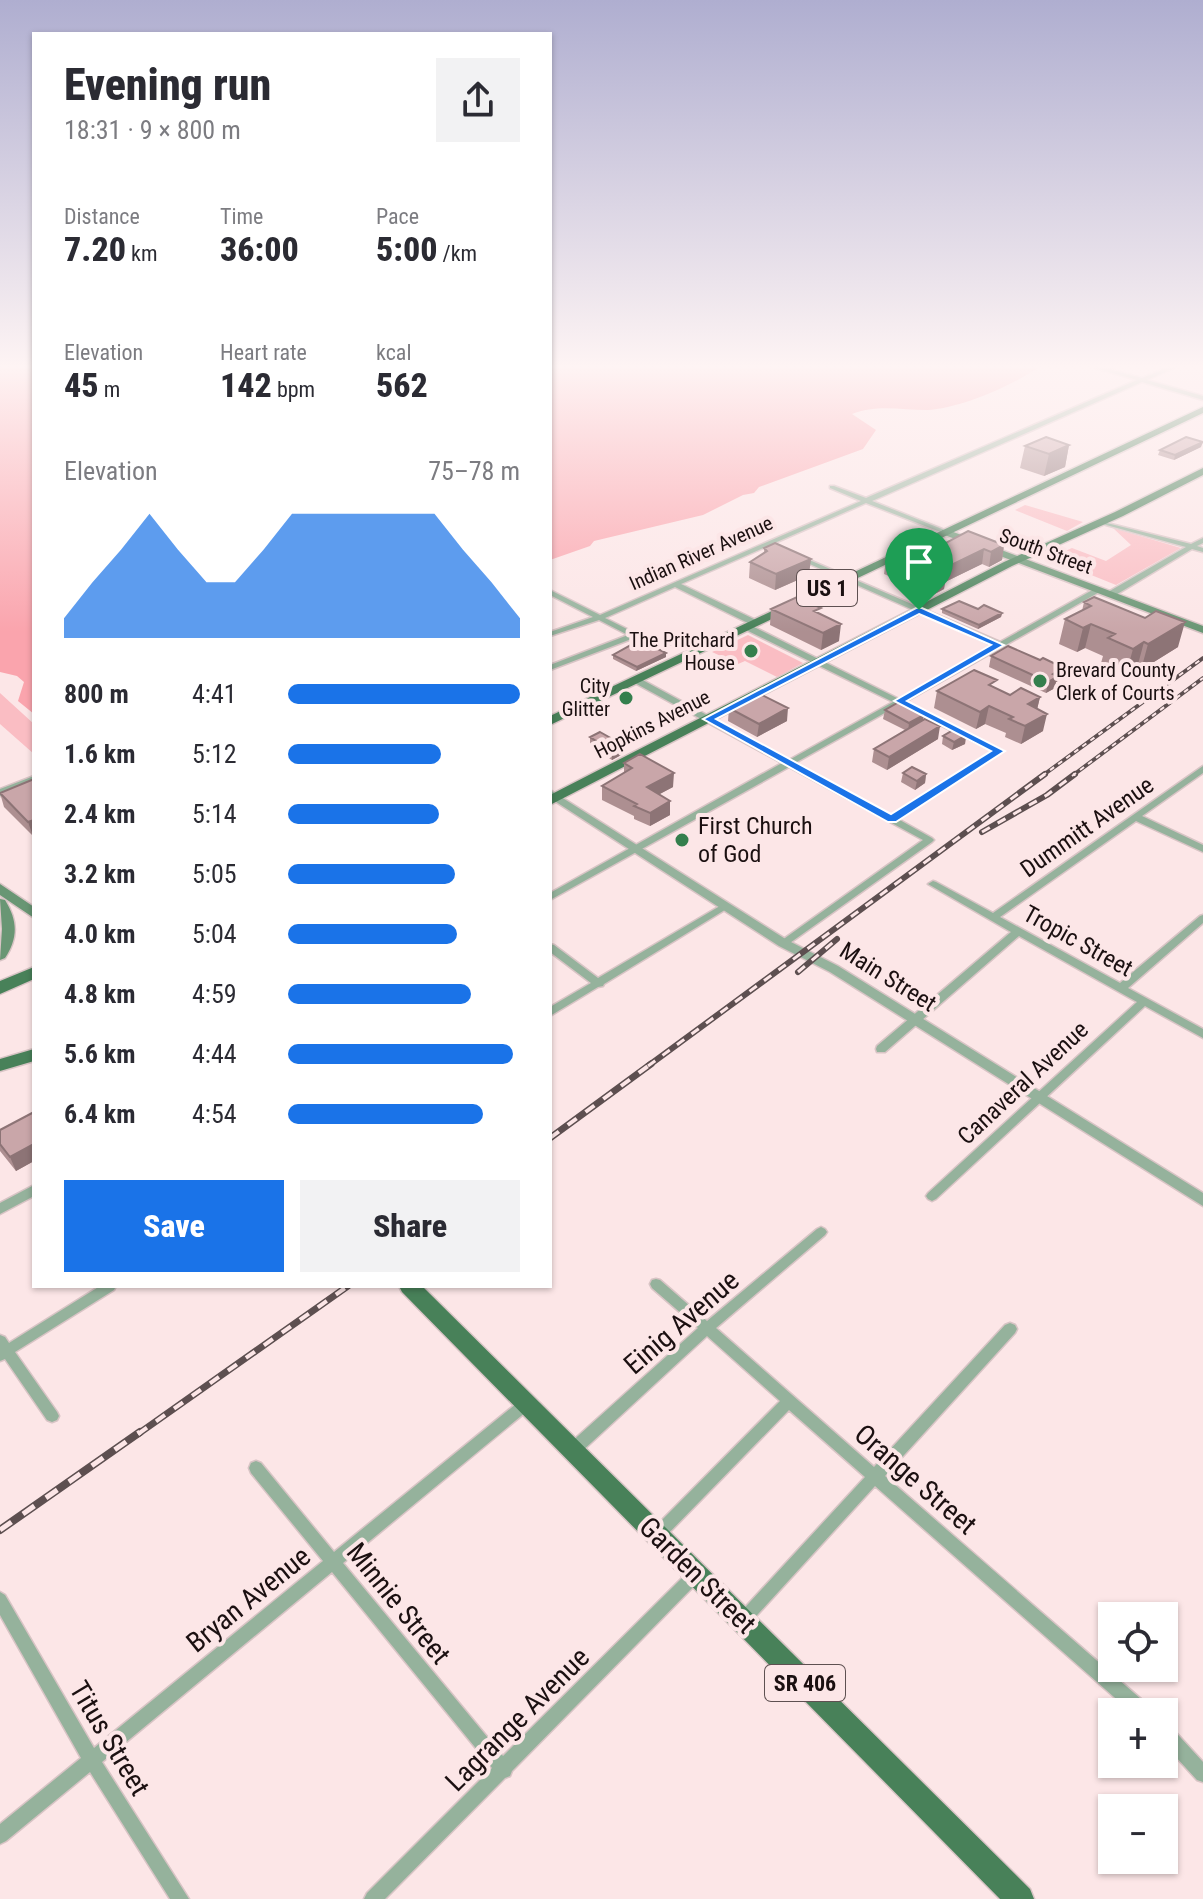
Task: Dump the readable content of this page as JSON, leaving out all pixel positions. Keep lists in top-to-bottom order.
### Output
{
  "streets": {
    "main road": [
      "South Street",
      "US 1",
      "Hopkins Avenue",
      "Garden Street",
      "SR 406"
    ],
    "street": [
      "Indian River Avenue",
      "Dummitt Avenue",
      "Tropic Street",
      "Main Street",
      "Canaveral Avenue",
      "Einig Avenue",
      "Orange Street",
      "Bryan Avenue",
      "Minnie Street",
      "Lagrange Avenue",
      "Titus Street"
    ]
  },
  "crossings": [
    ["South Street", "Indian River Avenue"],
    ["South Street", "US 1"],
    ["South Street", "Hopkins Avenue"],
    ["Hopkins Avenue", "Main Street"],
    ["Dummitt Avenue", "Tropic Street"],
    ["Tropic Street", "Canaveral Avenue"],
    ["Main Street", "Canaveral Avenue"],
    ["Einig Avenue", "Orange Street"],
    ["Einig Avenue", "Garden Street"],
    ["Garden Street", "Bryan Avenue"],
    ["Garden Street", "Lagrange Avenue"],
    ["Bryan Avenue", "Minnie Street"],
    ["Bryan Avenue", "Titus Street"],
    ["Minnie Street", "Lagrange Avenue"]
  ],
  "places": [
    "The Pritchard House",
    "Brevard County Clerk of Courts",
    "City Glitter",
    "First Church of God"
  ],
  "page": {
    "heading": ["Evening run", "18:31 · 9 × 800 m"],
    "stats": [
      ["Distance", "7.20 km"],
      ["Time", "36:00"],
      ["Pace", "5:00 /km"],
      ["Elevation", "45 m"],
      ["Heart rate", "142 bpm"],
      ["kcal", "562"]
    ],
    "chart": ["Elevation", "75–78 m"],
    "list": [
      {
        "name": "800 m",
        "note": "4:41"
      },
      {
        "name": "1.6 km",
        "note": "5:12"
      },
      {
        "name": "2.4 km",
        "note": "5:14"
      },
      {
        "name": "3.2 km",
        "note": "5:05"
      },
      {
        "name": "4.0 km",
        "note": "5:04"
      },
      {
        "name": "4.8 km",
        "note": "4:59"
      },
      {
        "name": "5.6 km",
        "note": "4:44"
      },
      {
        "name": "6.4 km",
        "note": "4:54"
      }
    ],
    "buttons": ["Save", "Share"],
    "map_buttons": ["+", "−"]
  }
}
